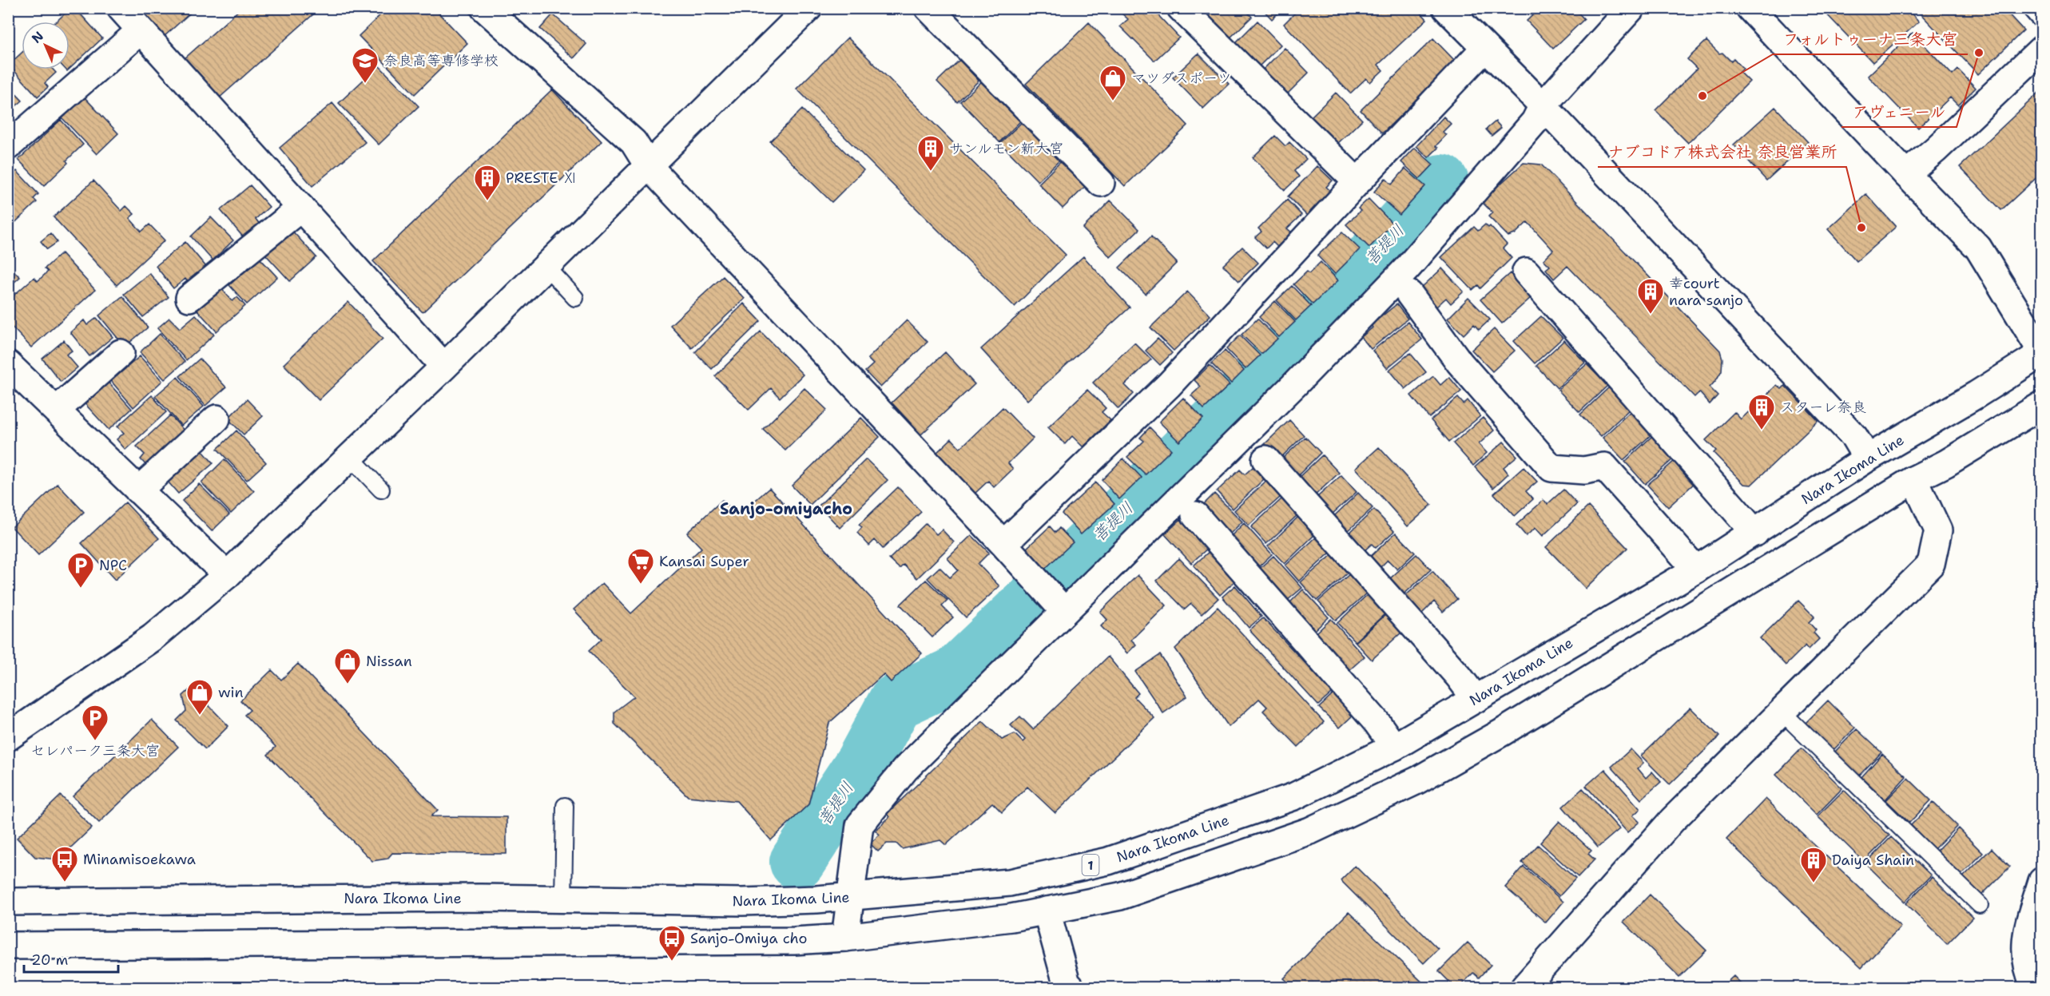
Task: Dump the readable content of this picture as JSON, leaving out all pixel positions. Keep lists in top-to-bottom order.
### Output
{
  "streets": {
    "street": ["Nara Ikoma Line", "1"]
  },
  "districts": ["Sanjo-omiyacho"],
  "water": ["菩提川"],
  "places": {
    "other": ["アヴェニール", "フォルトゥーナ三条大宮", "ナブコドア株式会社 奈良営業所"],
    "school or university": ["奈良高等専修学校"],
    "shop": ["マツダスポーツ", "Nissan", "win"],
    "building": [
      "サンルモン新大宮",
      "PRESTE Ⅺ",
      "幸court nara sanjo",
      "スターレ奈良",
      "Daiya Shain"
    ],
    "supermarket": ["Kansai Super"],
    "parking": ["NPC", "セレパーク三条大宮"],
    "bus stop": ["Minamisoekawa", "Sanjo-Omiya cho"]
  },
  "scale_bar": "20 m",
  "north": "top left"
}
